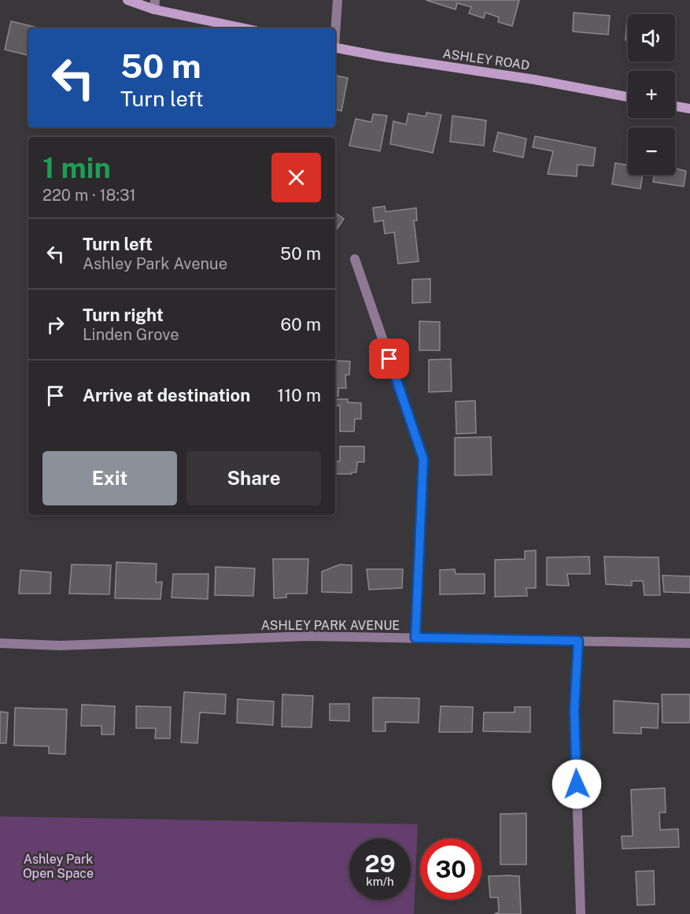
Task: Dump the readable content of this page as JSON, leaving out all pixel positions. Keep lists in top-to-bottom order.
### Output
{
  "streets": {
    "main road": ["ASHLEY ROAD"],
    "street": ["ASHLEY PARK AVENUE"]
  },
  "parks": ["Ashley Park Open Space"],
  "page": {
    "map_buttons": ["+", "−"],
    "turn": ["50 m", "Turn left"],
    "heading": ["1 min", "220 m · 18:31"],
    "list": [
      {
        "name": "Turn left",
        "note": "Ashley Park Avenue",
        "value": "50 m"
      },
      {
        "name": "Turn right",
        "note": "Linden Grove",
        "value": "60 m"
      },
      {
        "name": "Arrive at destination",
        "value": "110 m"
      }
    ],
    "buttons": ["Exit", "Share"],
    "speed": "29 km/h",
    "limit": "30"
  }
}
